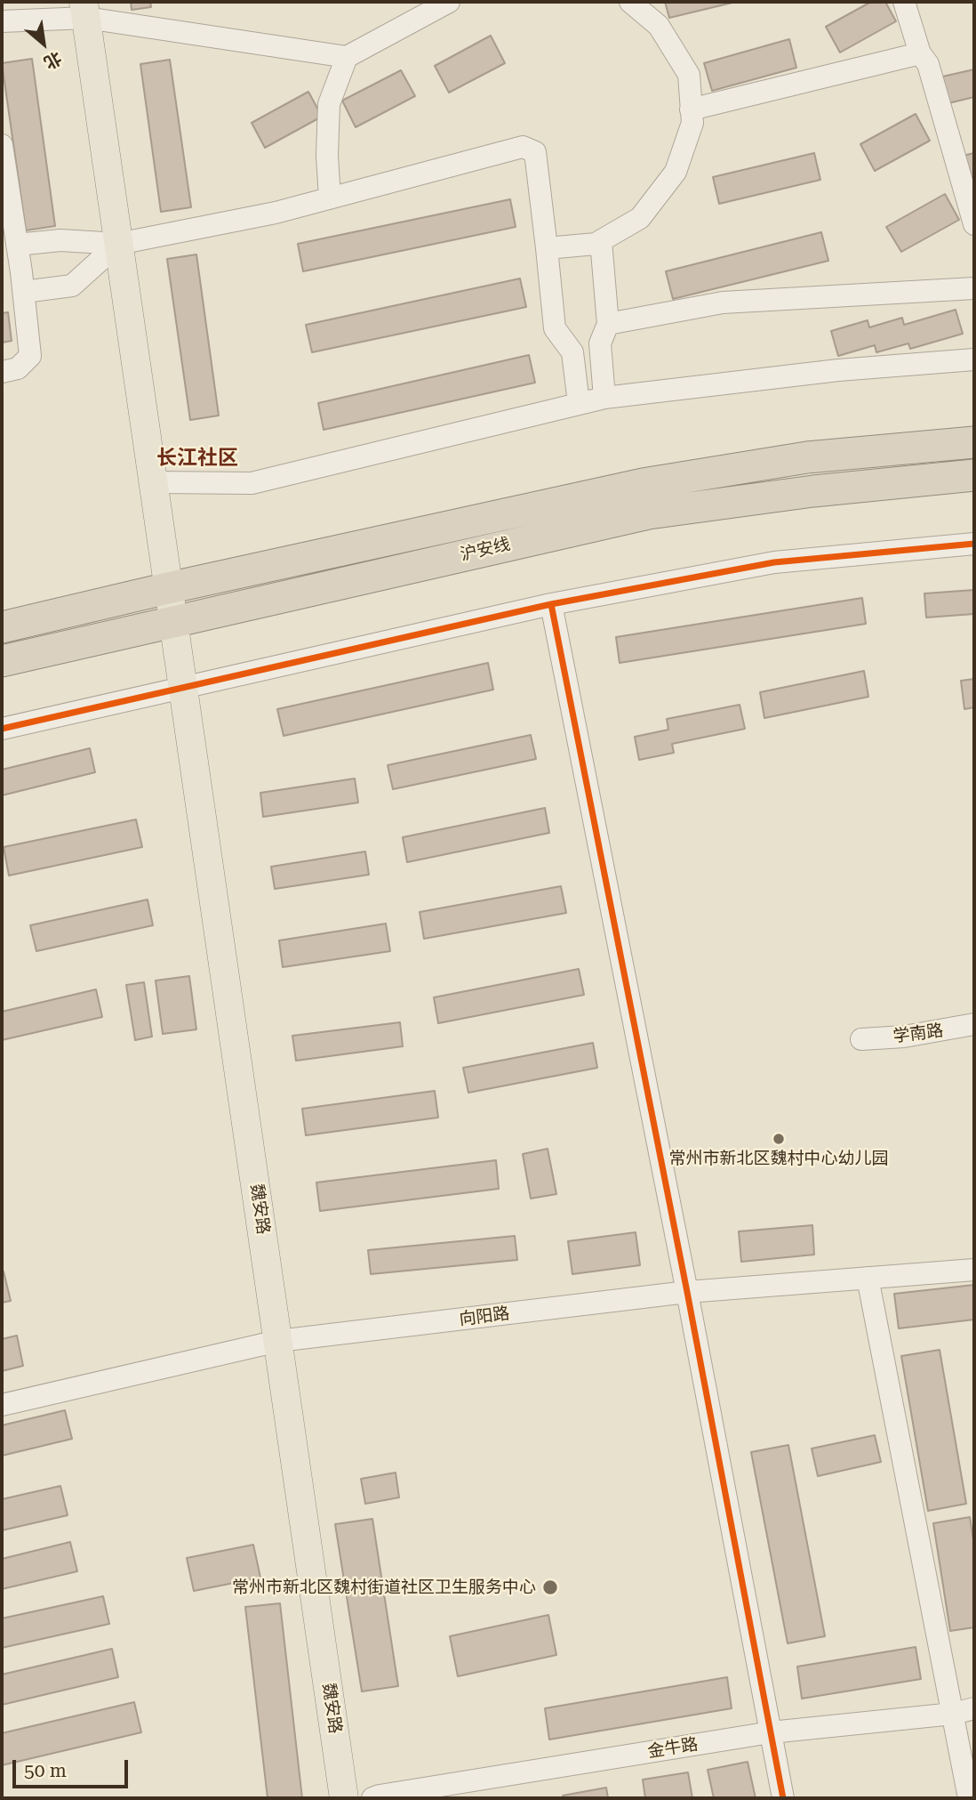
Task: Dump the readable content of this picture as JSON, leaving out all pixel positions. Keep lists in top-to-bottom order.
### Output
{
  "streets": {
    "highway": ["沪安线"],
    "main road": ["魏安路"],
    "street": ["学南路", "向阳路", "金牛路"]
  },
  "crossings": [
    ["沪安线", "魏安路"],
    ["魏安路", "向阳路"]
  ],
  "districts": ["长江社区"],
  "places": ["常州市新北区魏村中心幼儿园", "常州市新北区魏村街道社区卫生服务中心"],
  "scale_bar": "50 m",
  "north": "bottom right"
}
